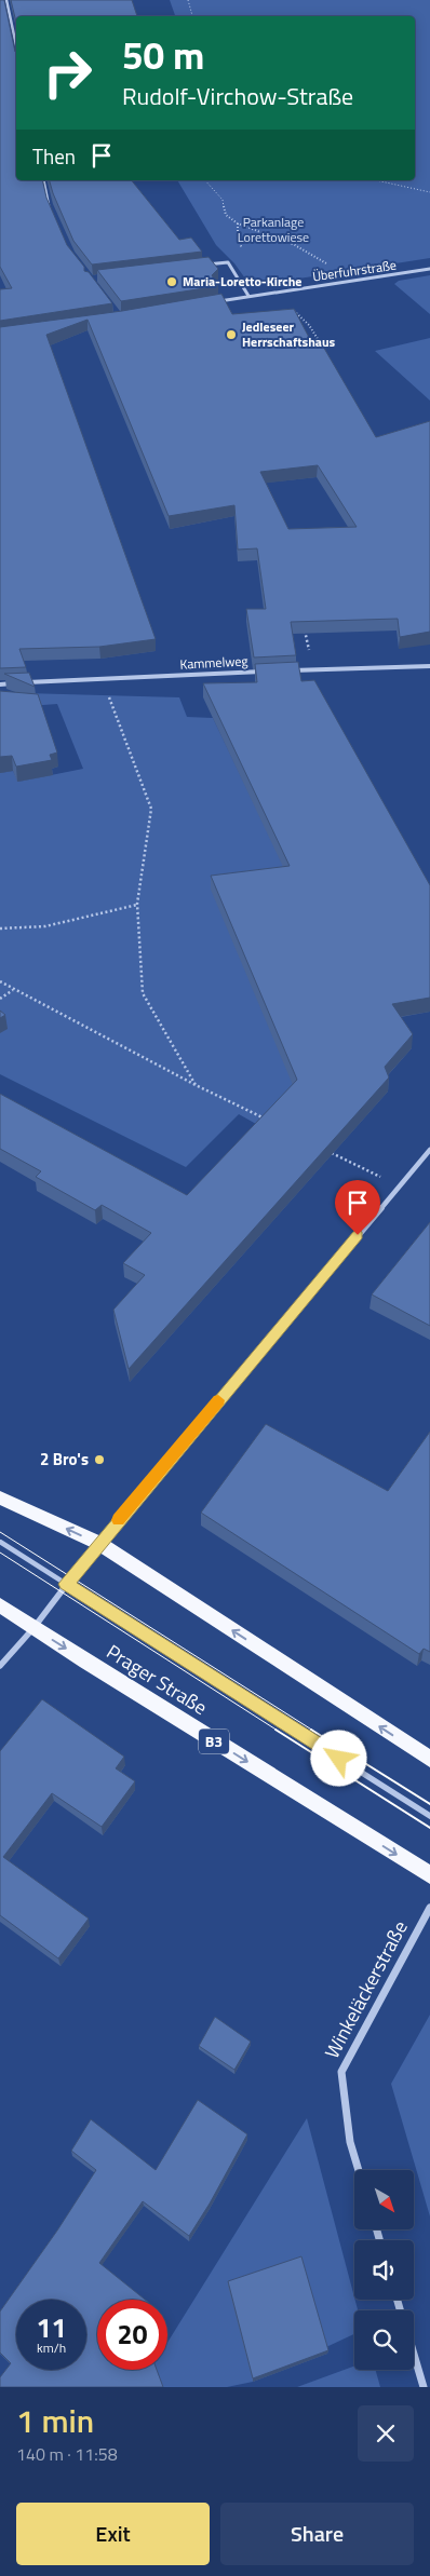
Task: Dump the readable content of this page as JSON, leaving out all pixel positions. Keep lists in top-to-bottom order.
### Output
{
  "streets": {
    "main road": ["Prager Straße", "B3"],
    "street": ["Überfuhrstraße", "Kammelweg", "Winkeläckerstraße"]
  },
  "parks": ["Parkanlage Lorettowiese"],
  "places": ["Maria-Loretto-Kirche", "Jedleseer Herrschaftshaus", "2 Bro's"],
  "north": "bottom right",
  "page": {
    "turn": ["50 m", "Rudolf-Virchow-Straße"],
    "then": "Then",
    "speed": "11 km/h",
    "limit": "20",
    "heading": ["1 min", "140 m · 11:58"],
    "buttons": ["Exit", "Share"]
  }
}
